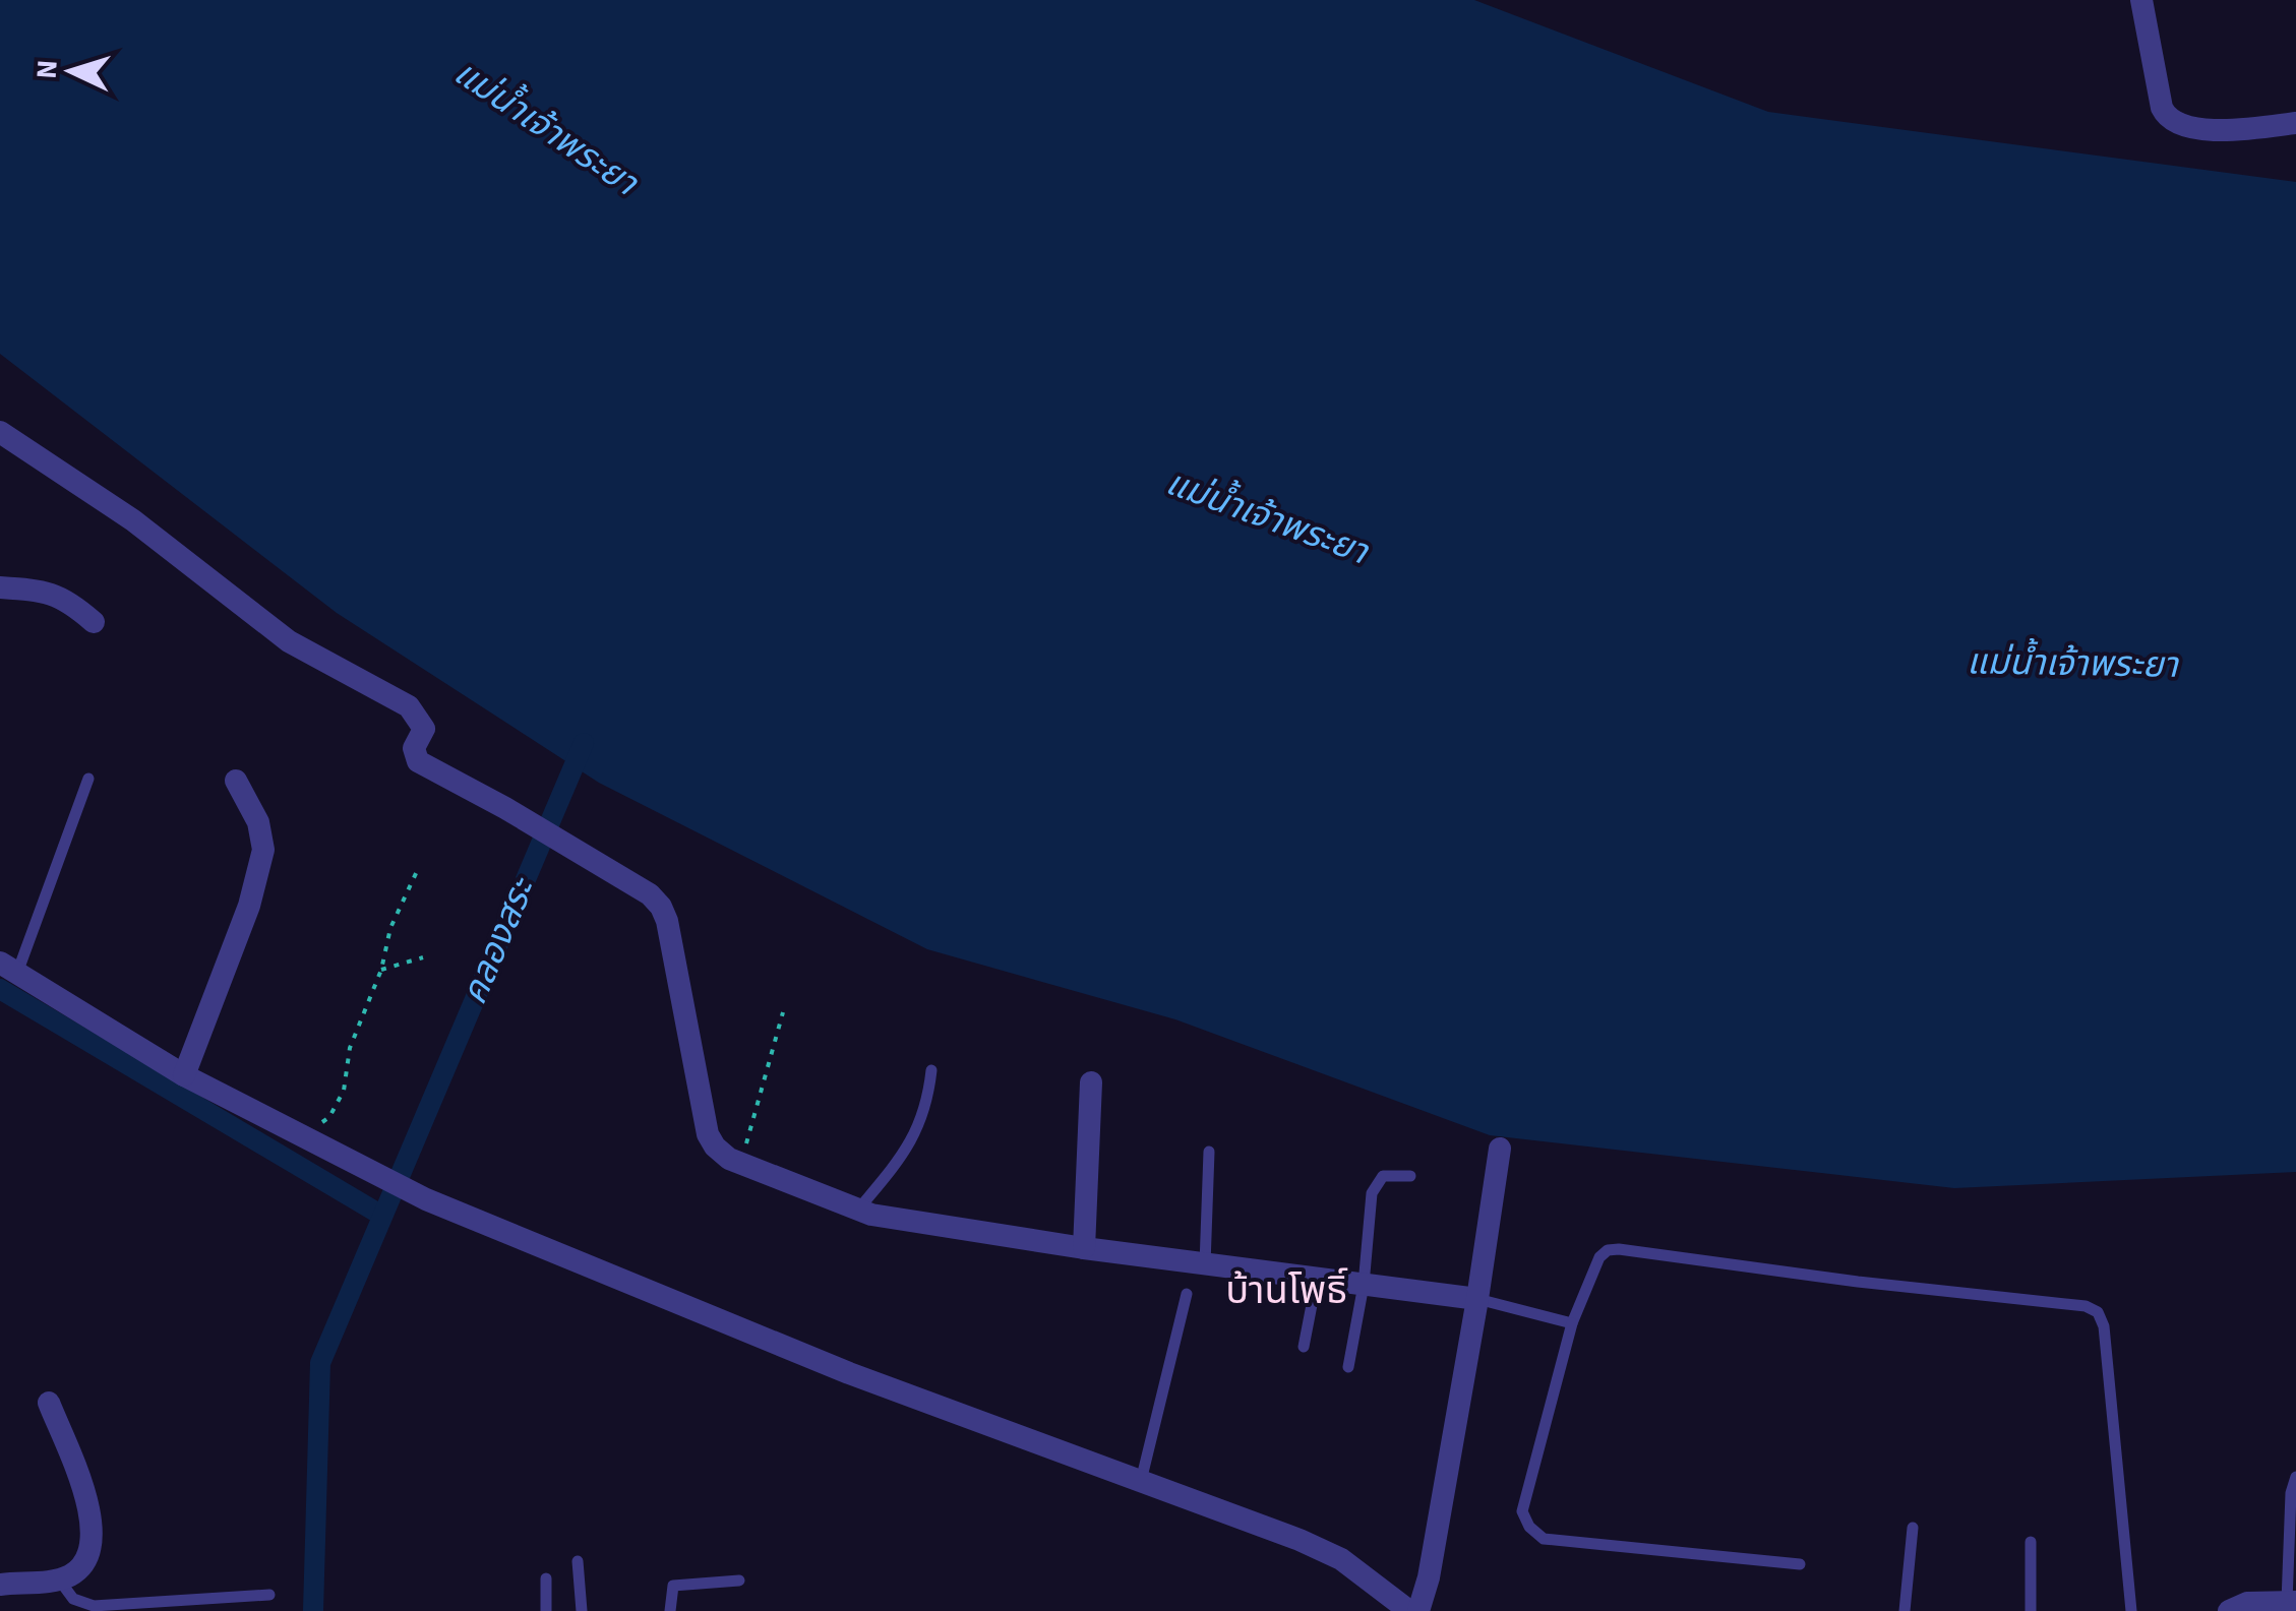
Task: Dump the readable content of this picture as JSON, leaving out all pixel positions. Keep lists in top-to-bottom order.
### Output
{
  "districts": ["บ้านโพธิ์"],
  "water": ["แม่น้ำเจ้าพระยา", "คลองสระ"],
  "north": "left"
}
